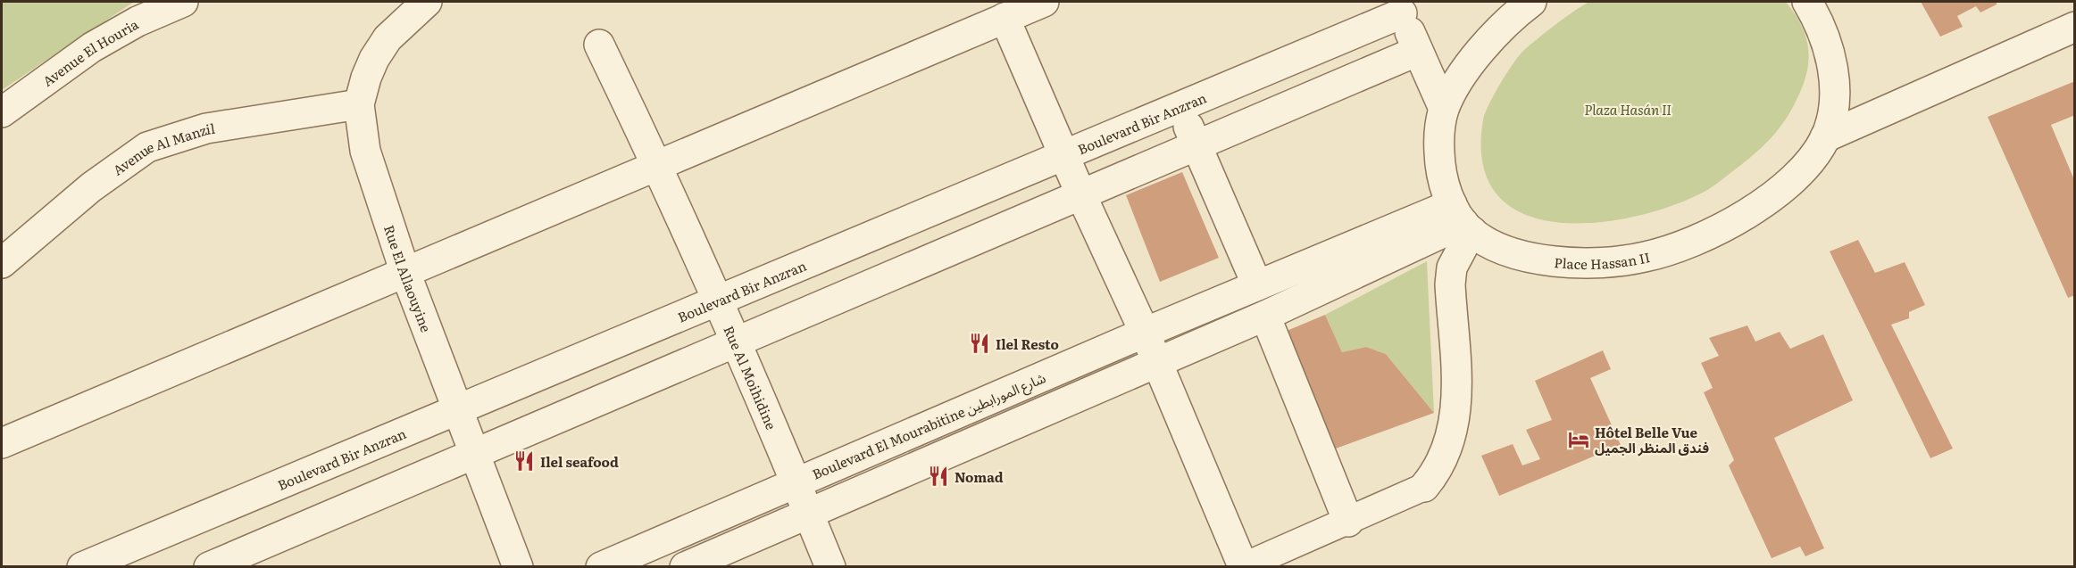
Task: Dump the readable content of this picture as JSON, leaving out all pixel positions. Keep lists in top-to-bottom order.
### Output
{
  "streets": {
    "street": [
      "Avenue El Houria",
      "Boulevard Bir Anzran",
      "Avenue Al Manzil",
      "Place Hassan II",
      "Rue El Allaouyine",
      "Rue Al Moihidine",
      "Boulevard El Mourabitine شارع المورابطين"
    ]
  },
  "crossings": [
    ["Boulevard Bir Anzran", "Rue El Allaouyine"],
    ["Boulevard Bir Anzran", "Rue Al Moihidine"],
    ["Avenue Al Manzil", "Rue El Allaouyine"],
    ["Place Hassan II", "Boulevard El Mourabitine شارع المورابطين"],
    ["Rue Al Moihidine", "Boulevard El Mourabitine شارع المورابطين"]
  ],
  "parks": ["Plaza Hasán II"],
  "places": {
    "restaurant": ["Ilel Resto", "Ilel seafood", "Nomad"],
    "hotel": ["Hôtel Belle Vue فندق المنظر الجميل"]
  }
}
